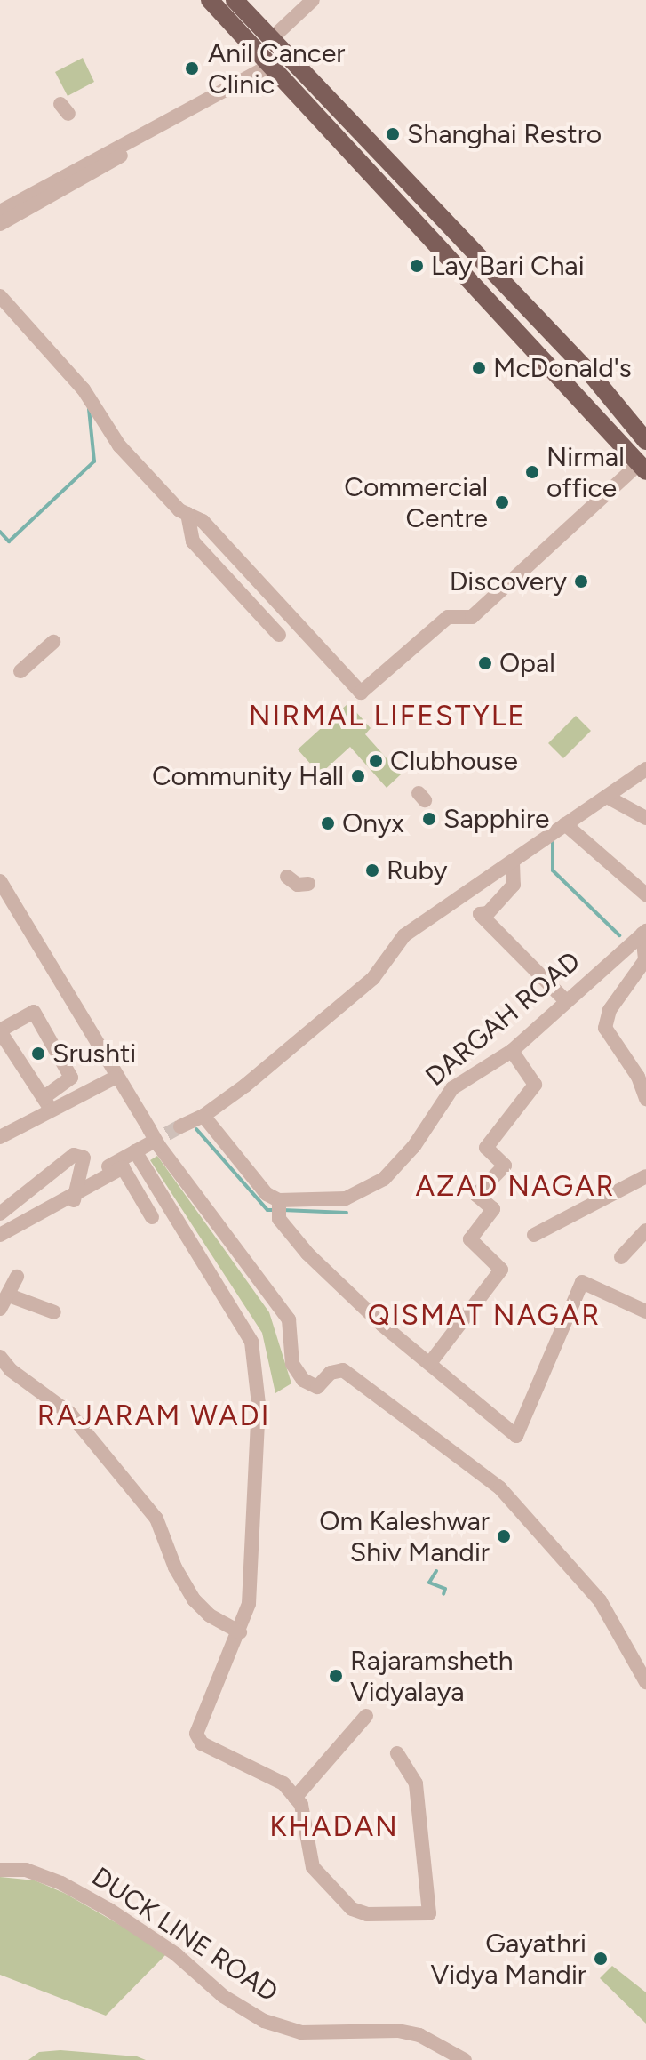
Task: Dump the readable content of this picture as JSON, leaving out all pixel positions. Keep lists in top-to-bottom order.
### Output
{
  "streets": {
    "street": ["DARGAH ROAD", "DUCK LINE ROAD"]
  },
  "districts": [
    "NIRMAL LIFESTYLE",
    "AZAD NAGAR",
    "QISMAT NAGAR",
    "RAJARAM WADI",
    "KHADAN"
  ],
  "places": [
    "Anil Cancer Clinic",
    "Shanghai Restro",
    "Lay Bari Chai",
    "McDonald's",
    "Nirmal office",
    "Commercial Centre",
    "Discovery",
    "Opal",
    "Clubhouse",
    "Community Hall",
    "Sapphire",
    "Onyx",
    "Ruby",
    "Srushti",
    "Om Kaleshwar Shiv Mandir",
    "Rajaramsheth Vidyalaya",
    "Gayathri Vidya Mandir"
  ]
}
